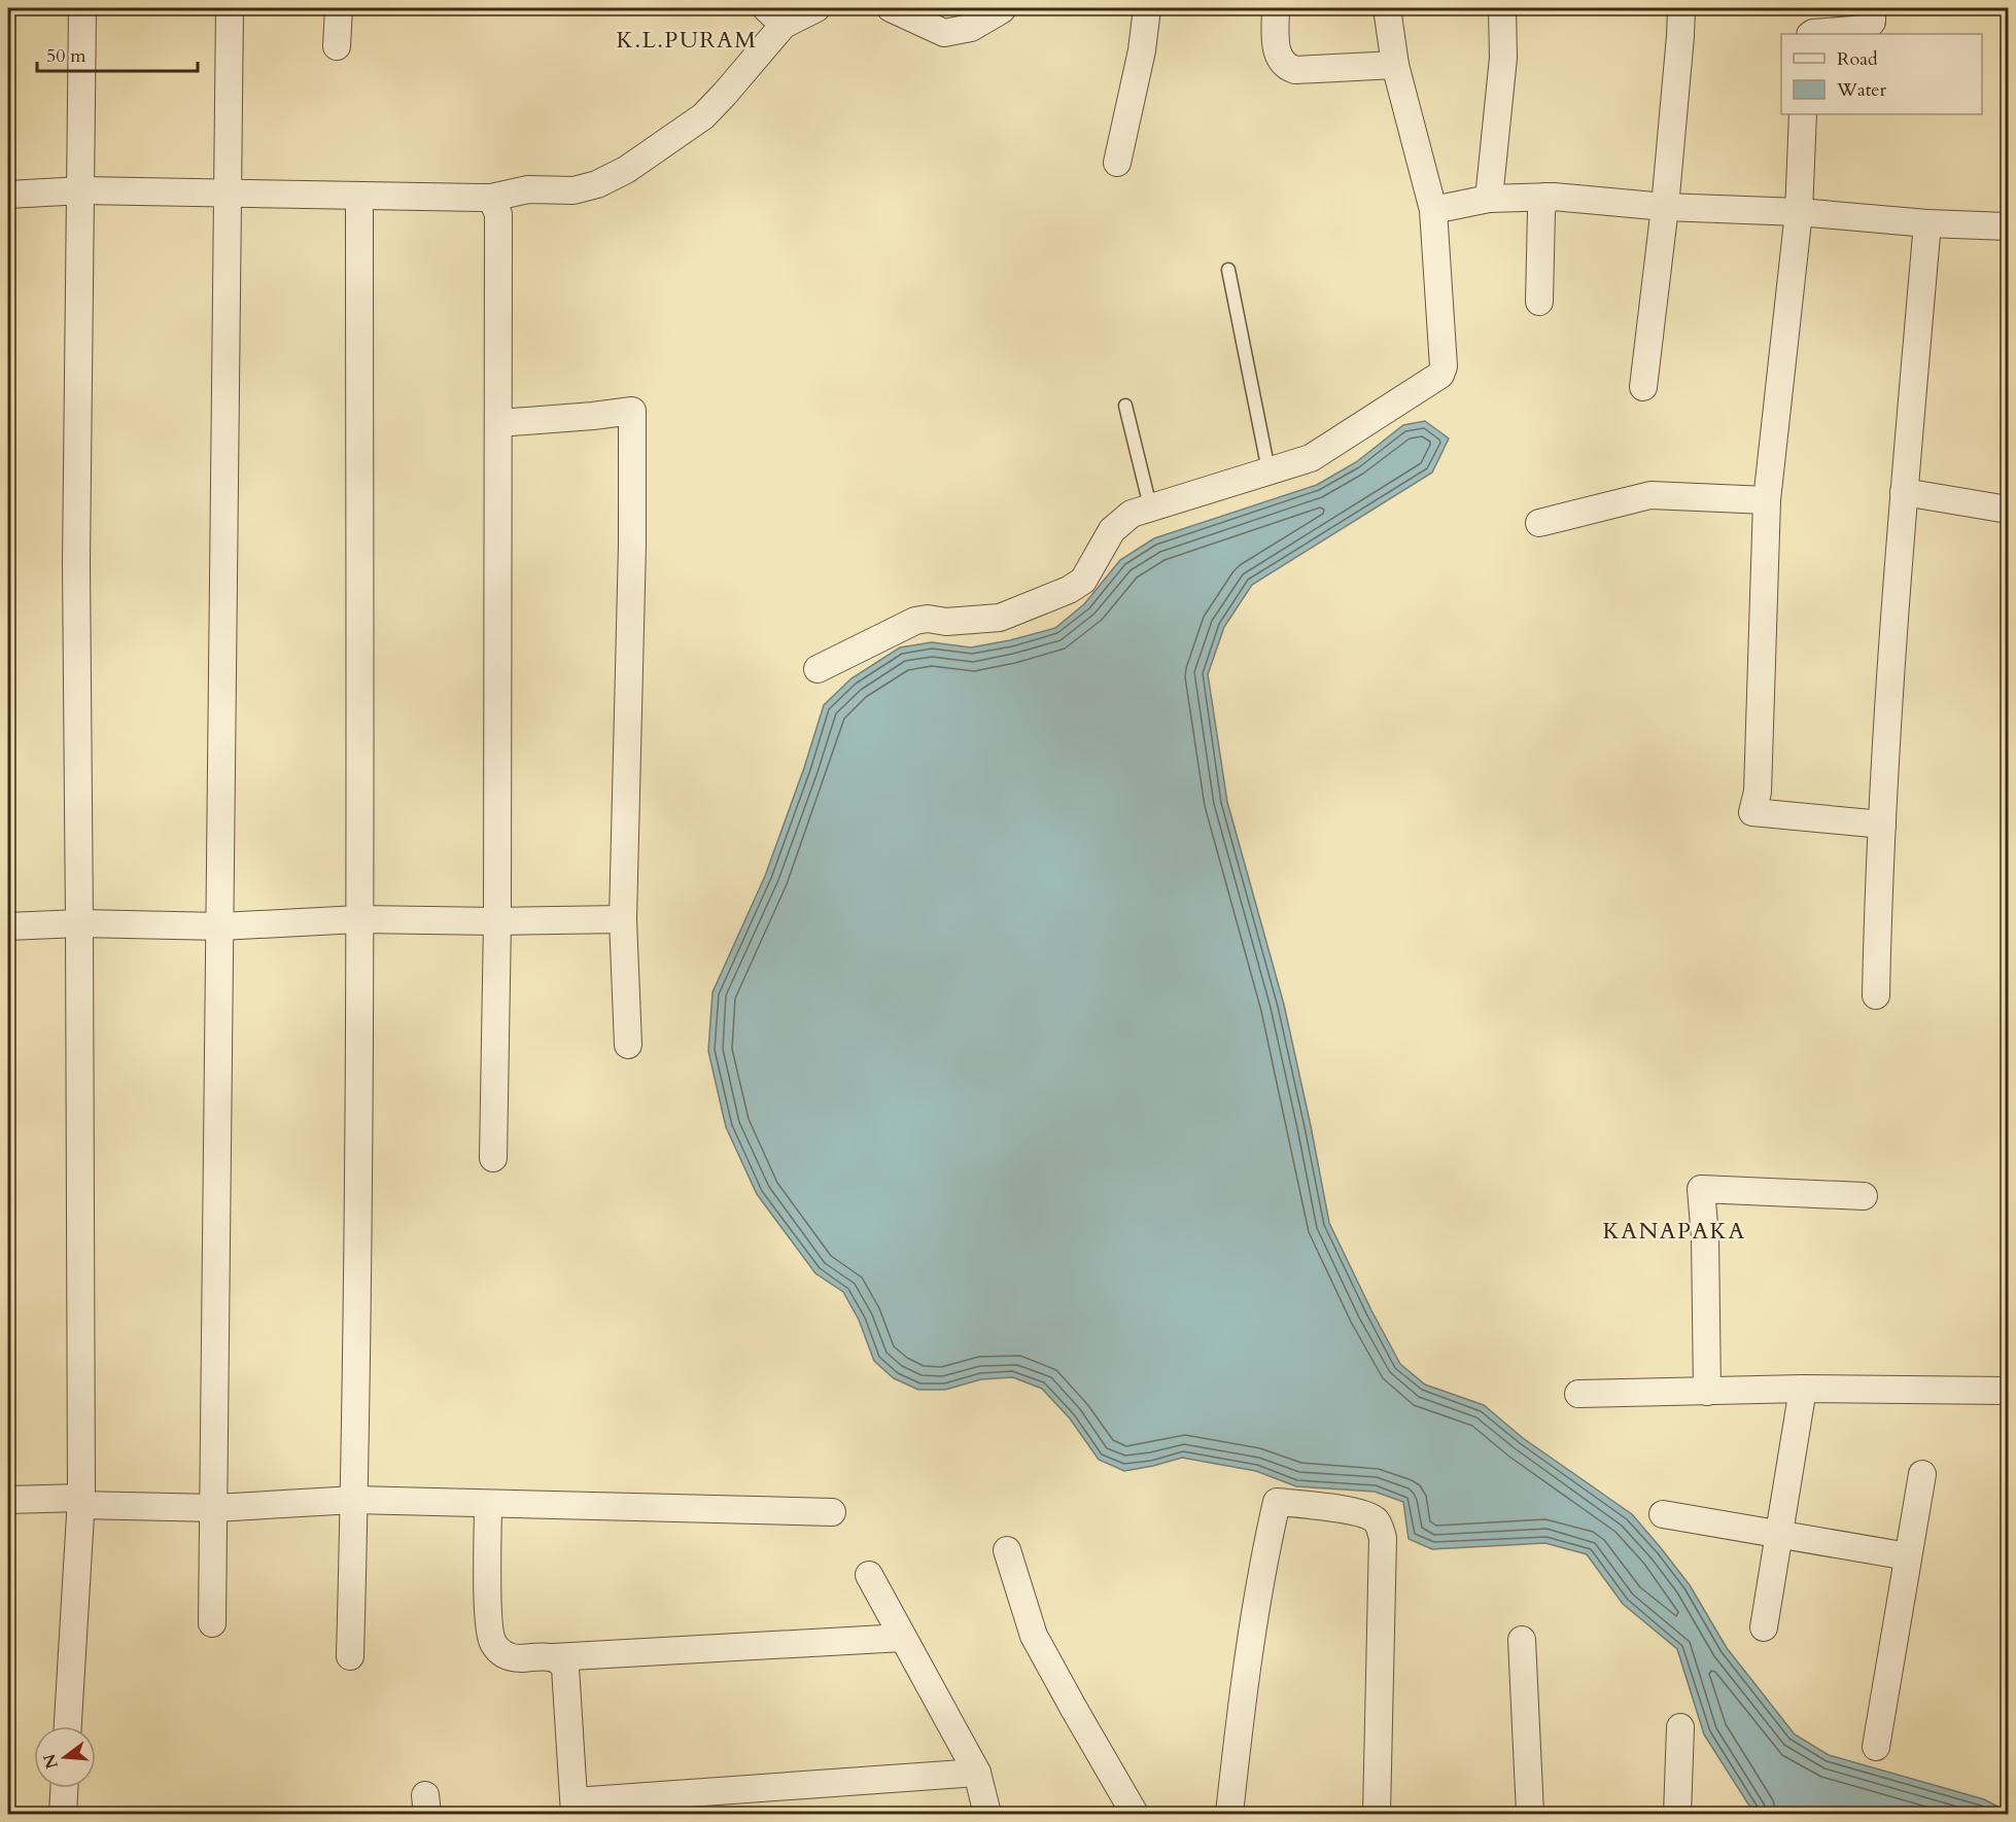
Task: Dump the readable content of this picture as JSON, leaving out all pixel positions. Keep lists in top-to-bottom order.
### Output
{
  "districts": ["K.L.PURAM", "KANAPAKA"],
  "legend": ["Road", "Water"],
  "scale_bar": "50 m",
  "north": "left"
}
